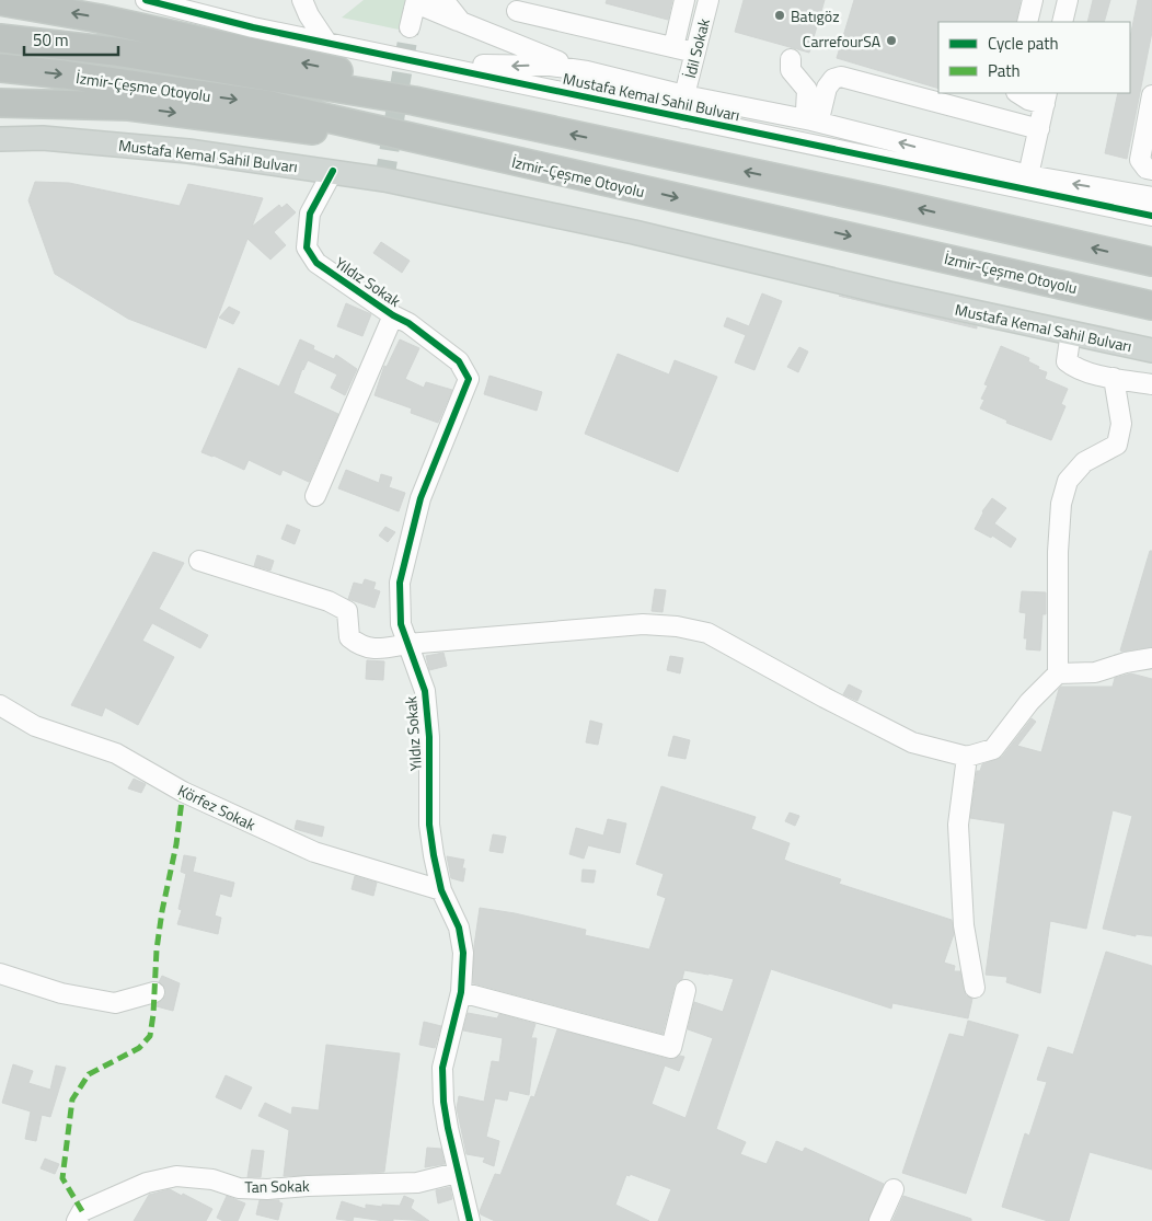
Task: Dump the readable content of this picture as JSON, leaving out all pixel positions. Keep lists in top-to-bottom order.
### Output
{
  "streets": {
    "highway": ["İzmir-Çeşme Otoyolu"],
    "main road": ["Mustafa Kemal Sahil Bulvarı"],
    "street": [
      "İdil Sokak",
      "Yıldız Sokak",
      "Körfez Sokak",
      "Tan Sokak"
    ]
  },
  "crossings": [
    ["İdil Sokak", "Mustafa Kemal Sahil Bulvarı"],
    ["Mustafa Kemal Sahil Bulvarı", "Yıldız Sokak"],
    ["Yıldız Sokak", "Körfez Sokak"],
    ["Yıldız Sokak", "Tan Sokak"]
  ],
  "places": ["Batıgöz", "CarrefourSA"],
  "legend": ["Cycle path", "Path"],
  "scale_bar": "50 m"
}
